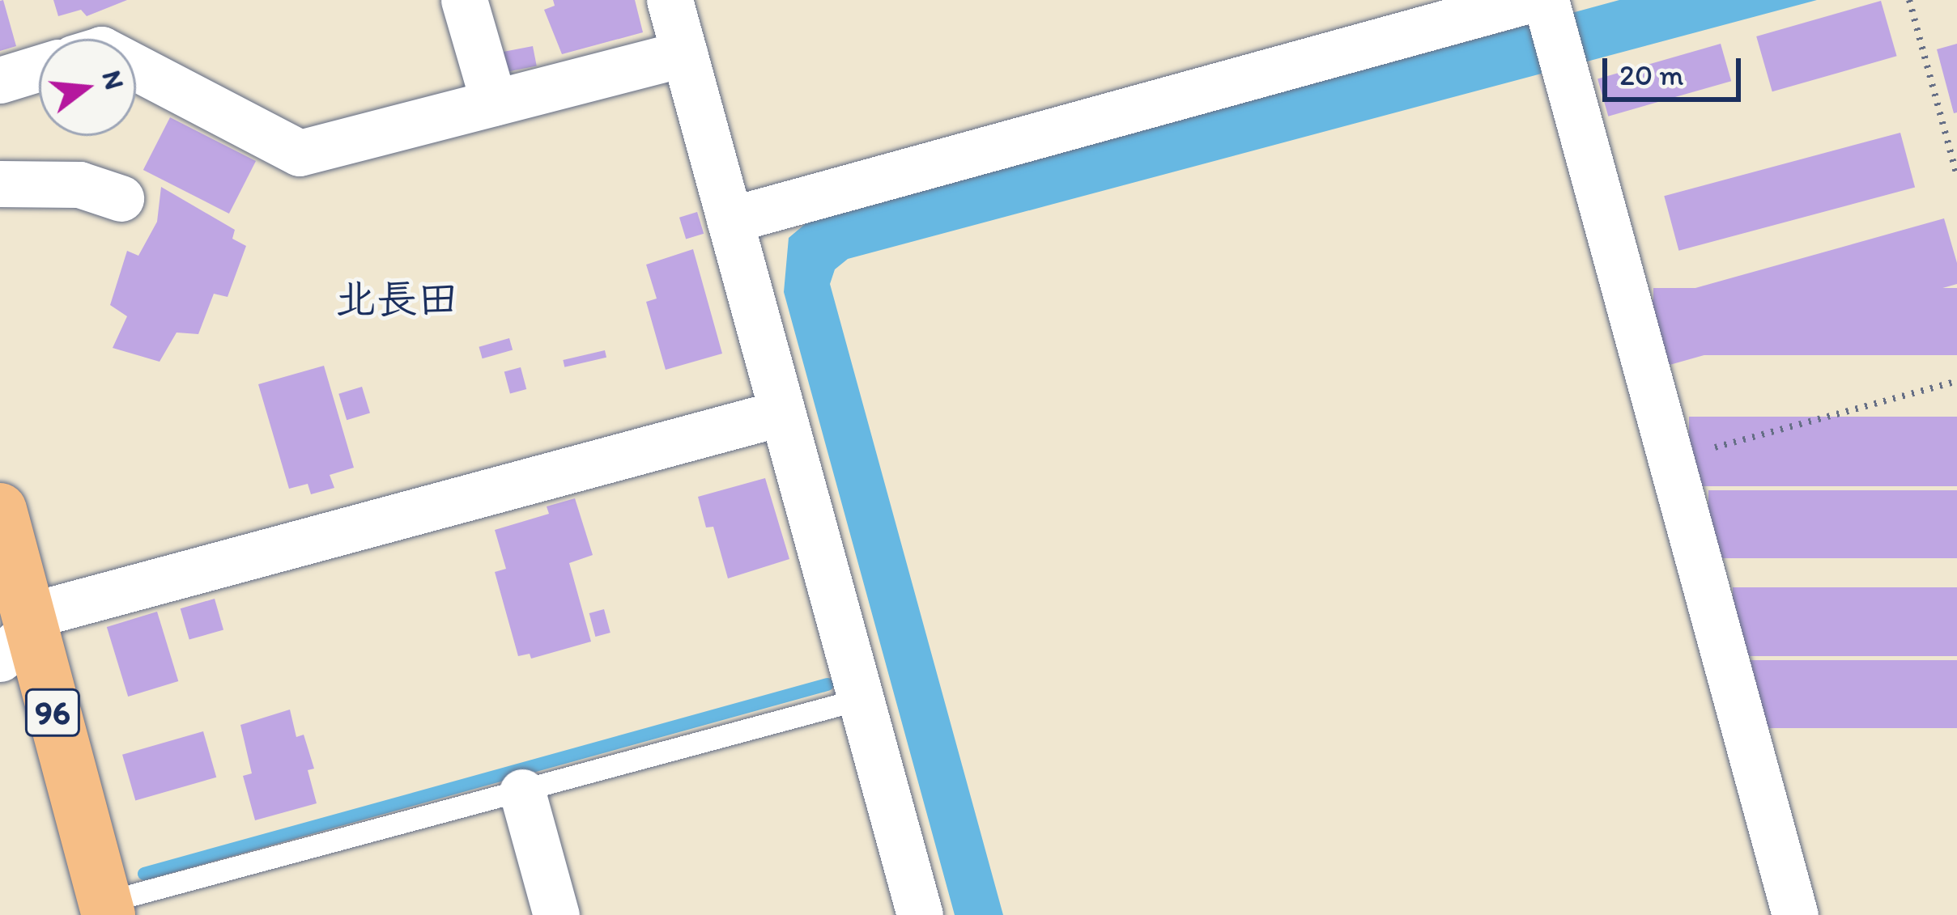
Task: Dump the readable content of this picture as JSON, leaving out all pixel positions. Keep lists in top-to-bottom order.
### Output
{
  "streets": {
    "main road": ["96"]
  },
  "districts": ["北長田"],
  "scale_bar": "20 m",
  "north": "right"
}
